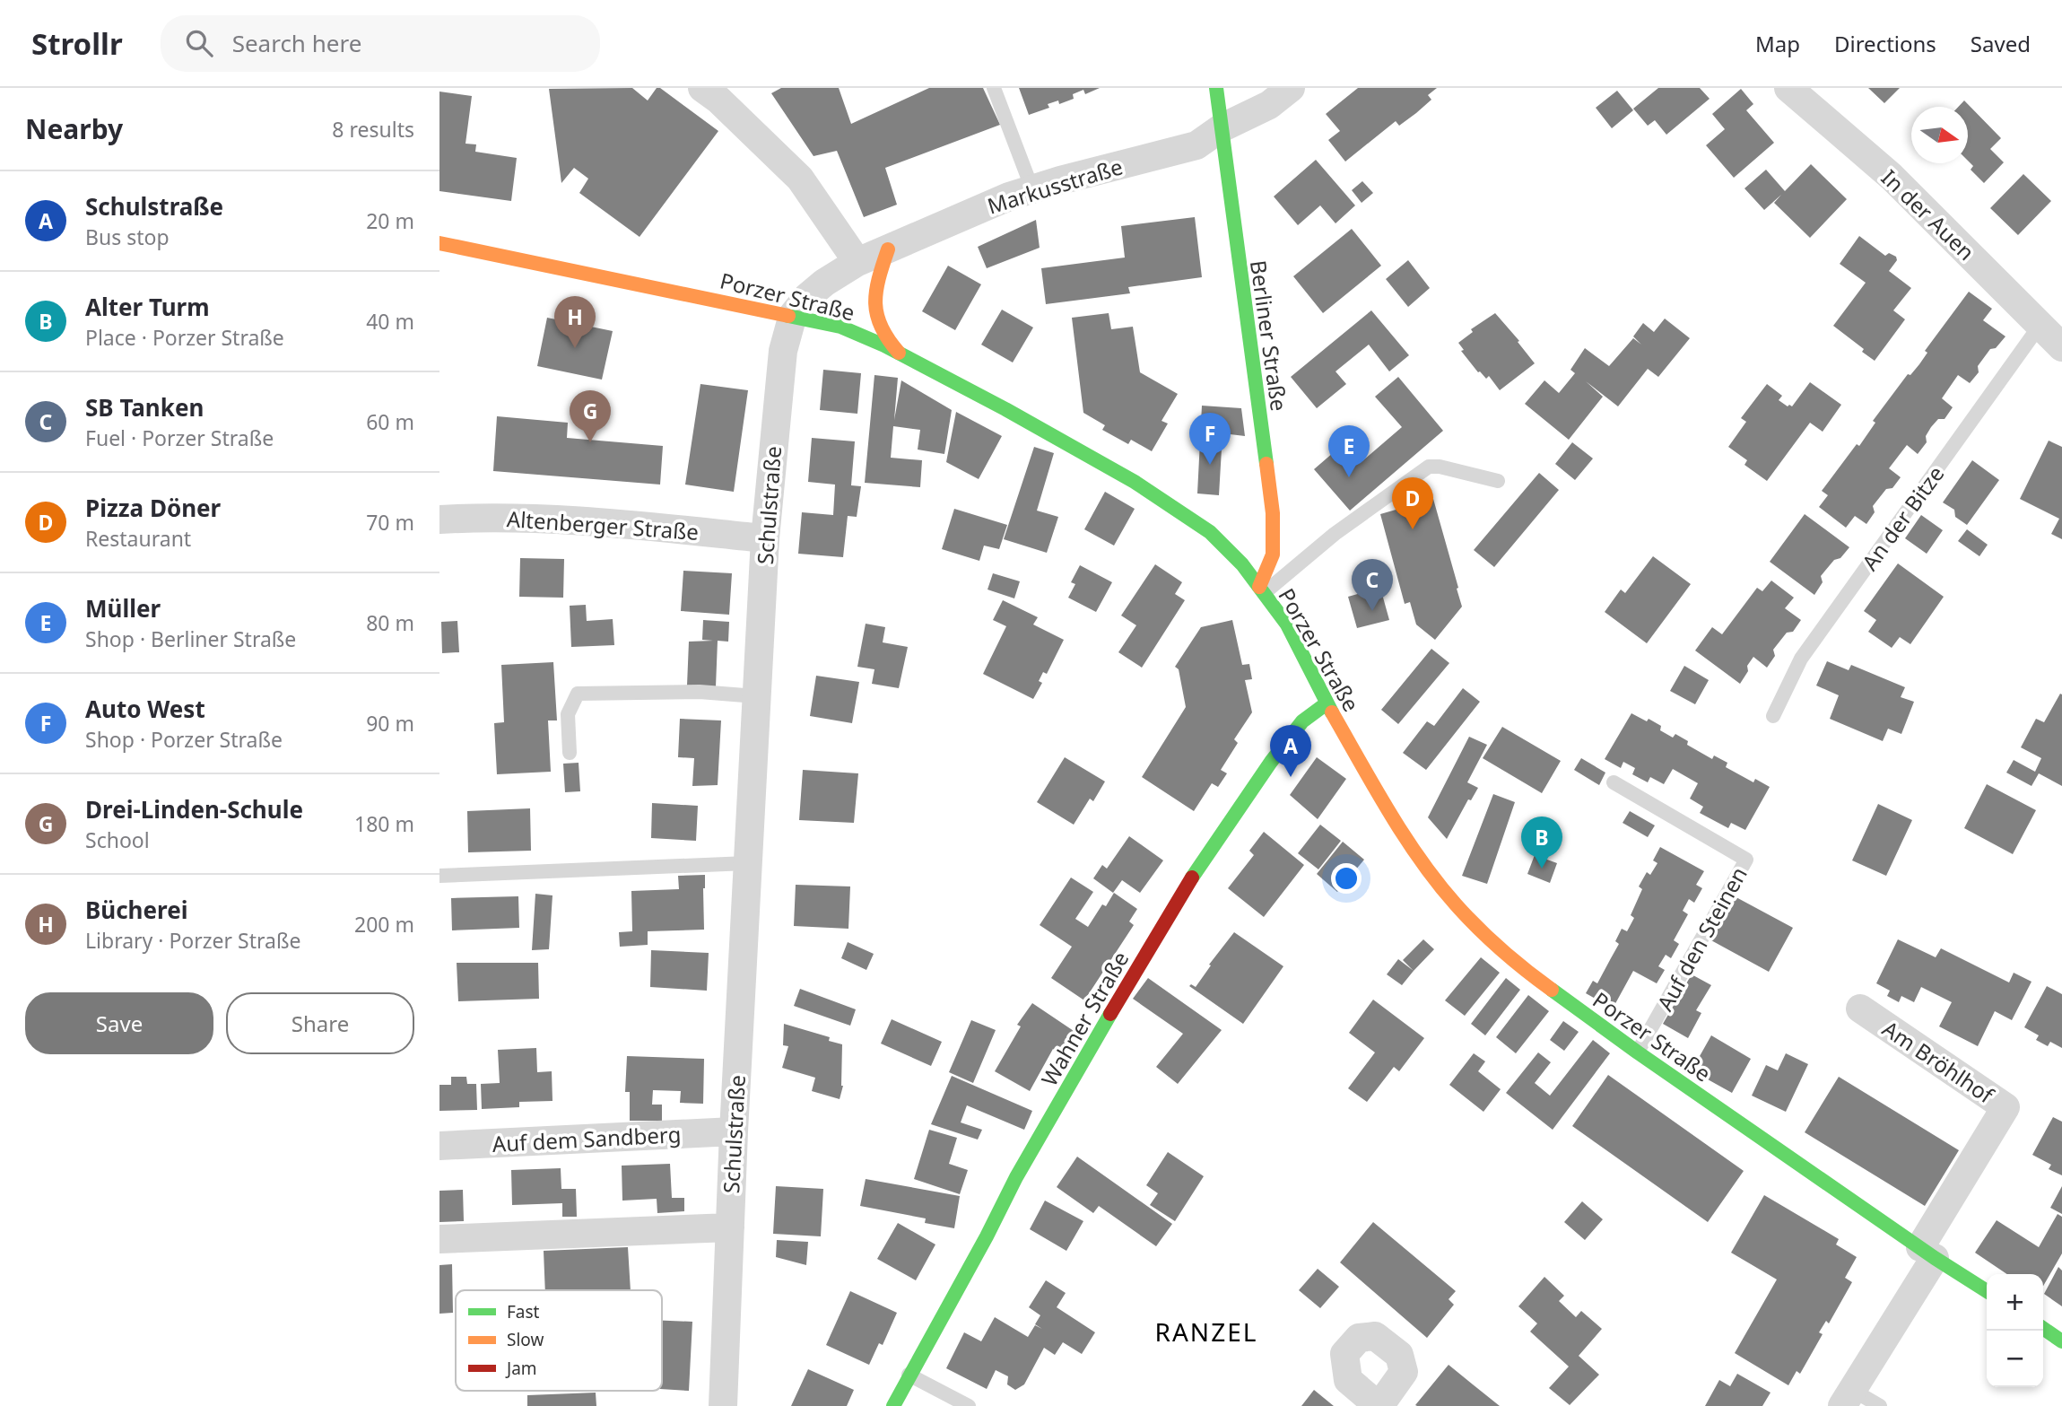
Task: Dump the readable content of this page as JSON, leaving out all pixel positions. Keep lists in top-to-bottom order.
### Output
{
  "streets": {
    "main road": ["Porzer Straße", "Berliner Straße", "Wahner Straße"],
    "street": [
      "Markusstraße",
      "In der Auen",
      "Schulstraße",
      "Altenberger Straße",
      "Am Bröhlhof",
      "Auf dem Sandberg"
    ],
    "lane": ["An der Bitze", "Auf den Steinen"]
  },
  "crossings": [
    ["Markusstraße", "Porzer Straße"],
    ["Markusstraße", "Berliner Straße"],
    ["Markusstraße", "Schulstraße"],
    ["In der Auen", "An der Bitze"],
    ["Porzer Straße", "Berliner Straße"],
    ["Porzer Straße", "Schulstraße"],
    ["Porzer Straße", "Auf den Steinen"],
    ["Porzer Straße", "Wahner Straße"],
    ["Porzer Straße", "Am Bröhlhof"],
    ["Schulstraße", "Altenberger Straße"],
    ["Schulstraße", "Auf dem Sandberg"]
  ],
  "districts": ["RANZEL"],
  "legend": ["Fast", "Slow", "Jam"],
  "north": "right",
  "page": {
    "header": "Strollr",
    "search": "Search here",
    "nav": ["Map", "Directions", "Saved"],
    "heading": ["Nearby", "8 results"],
    "list": [
      {
        "mark": "A",
        "name": "Schulstraße",
        "note": "Bus stop",
        "value": "20 m"
      },
      {
        "mark": "B",
        "name": "Alter Turm",
        "note": "Place · Porzer Straße",
        "value": "40 m"
      },
      {
        "mark": "C",
        "name": "SB Tanken",
        "note": "Fuel · Porzer Straße",
        "value": "60 m"
      },
      {
        "mark": "D",
        "name": "Pizza Döner",
        "note": "Restaurant",
        "value": "70 m"
      },
      {
        "mark": "E",
        "name": "Müller",
        "note": "Shop · Berliner Straße",
        "value": "80 m"
      },
      {
        "mark": "F",
        "name": "Auto West",
        "note": "Shop · Porzer Straße",
        "value": "90 m"
      },
      {
        "mark": "G",
        "name": "Drei-Linden-Schule",
        "note": "School",
        "value": "180 m"
      },
      {
        "mark": "H",
        "name": "Bücherei",
        "note": "Library · Porzer Straße",
        "value": "200 m"
      }
    ],
    "pins": [
      "H",
      "G",
      "F",
      "E",
      "D",
      "C",
      "A",
      "B"
    ],
    "buttons": ["Save", "Share"],
    "map_buttons": ["+", "−"]
  }
}
